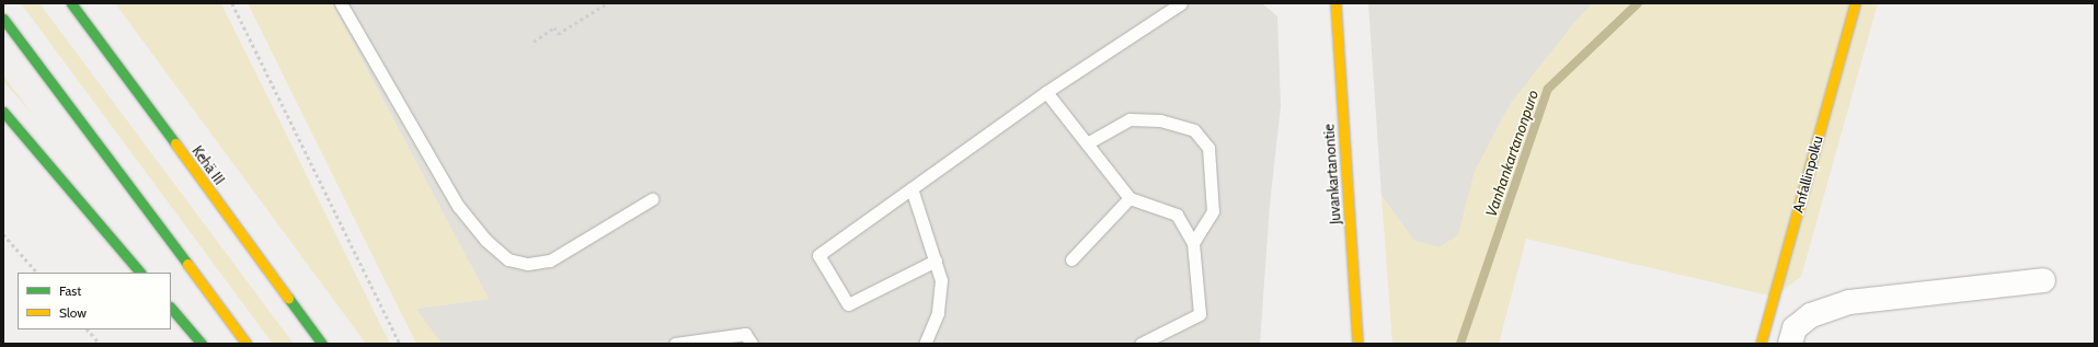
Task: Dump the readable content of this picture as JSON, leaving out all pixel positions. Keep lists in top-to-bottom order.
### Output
{
  "streets": {
    "main road": ["Kehä III", "Juvankartanontie", "Anfallinpolku"]
  },
  "water": ["Vanhankartanonpuro"],
  "legend": ["Fast", "Slow"]
}
